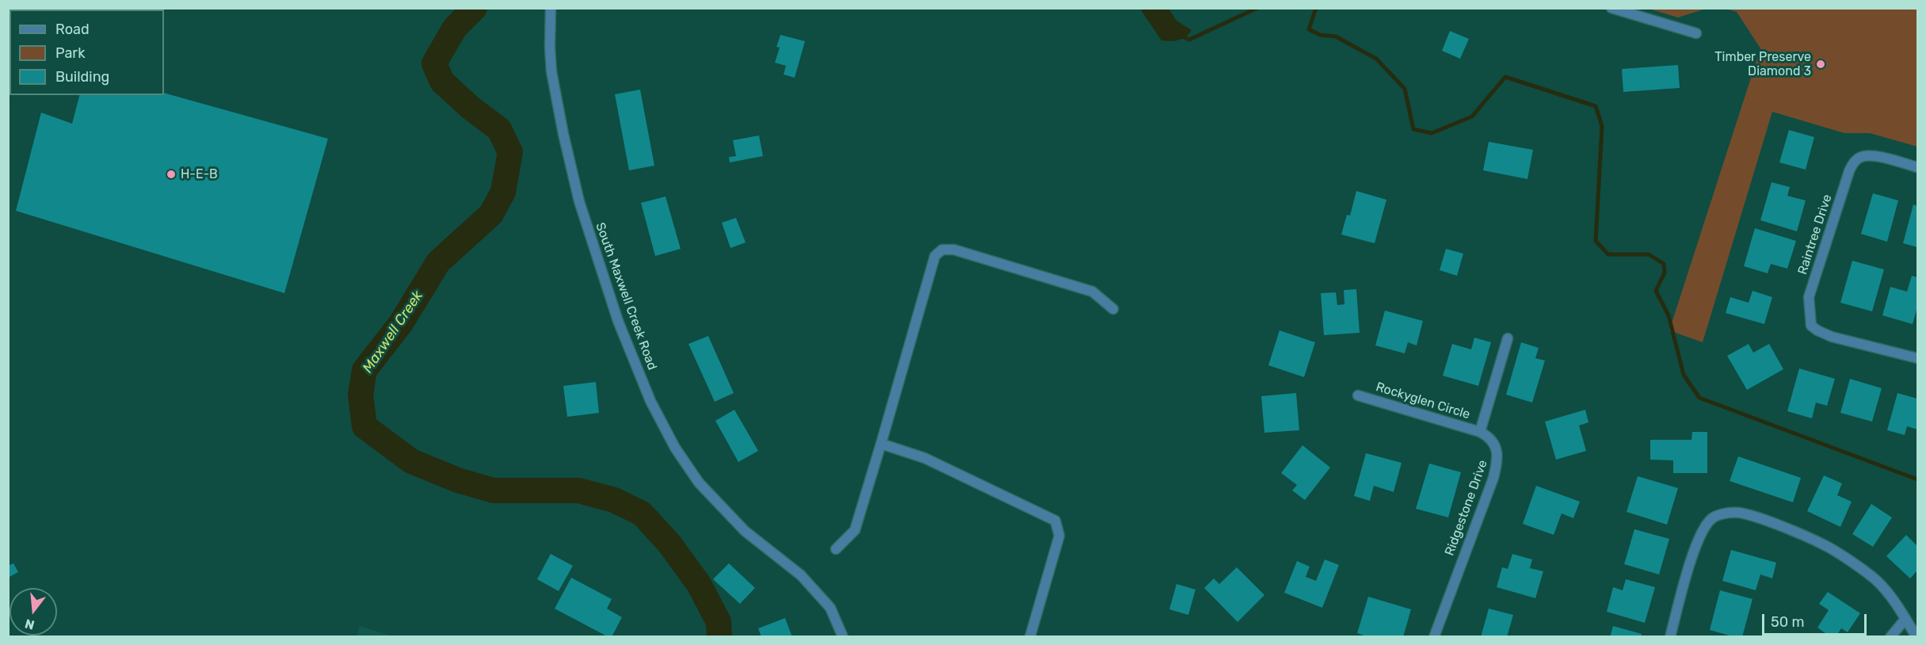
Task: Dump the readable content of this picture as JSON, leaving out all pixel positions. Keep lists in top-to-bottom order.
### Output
{
  "streets": {
    "street": [
      "Raintree Drive",
      "South Maxwell Creek Road",
      "Rockyglen Circle",
      "Ridgestone Drive"
    ]
  },
  "crossings": [
    ["Rockyglen Circle", "Ridgestone Drive"]
  ],
  "water": ["Maxwell Creek"],
  "places": ["Timber Preserve Diamond 3", "H-E-B"],
  "legend": ["Road", "Park", "Building"],
  "scale_bar": "50 m",
  "north": "bottom"
}
